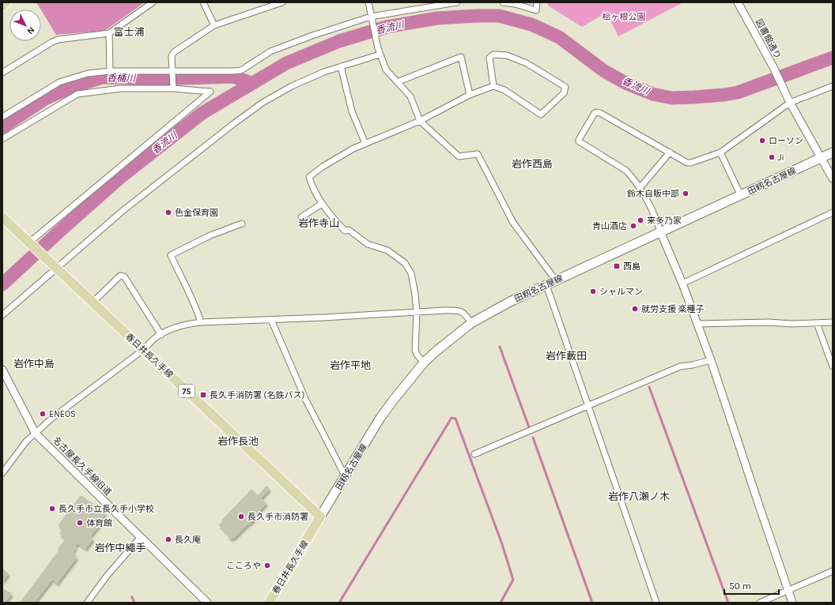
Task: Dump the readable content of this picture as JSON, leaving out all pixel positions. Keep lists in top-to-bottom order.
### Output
{
  "streets": {
    "main road": ["田籾名古屋線", "春日井長久手線", "75"],
    "street": ["図書館通り", "名古屋長久手線旧道"]
  },
  "crossings": [
    ["田籾名古屋線", "春日井長久手線"]
  ],
  "districts": [
    "富士浦",
    "岩作西島",
    "岩作寺山",
    "岩作藪田",
    "岩作中島",
    "岩作平地",
    "岩作長池",
    "岩作八瀬ノ木",
    "岩作中繩手"
  ],
  "water": ["香流川", "香桶川"],
  "parks": ["桧ヶ根公園"],
  "places": {
    "other": [
      "ローソン",
      "Ji",
      "鈴木自販中部",
      "色金保育園",
      "来多乃家",
      "青山酒店",
      "シャルマン",
      "就労支援 楽種子",
      "ENEOS",
      "長久手市立長久手小学校",
      "長久手市消防署",
      "体育館",
      "長久庵",
      "こころや"
    ],
    "transit": ["西島", "長久手消防署 (名鉄バス)"]
  },
  "scale_bar": "50 m",
  "north": "bottom right"
}
